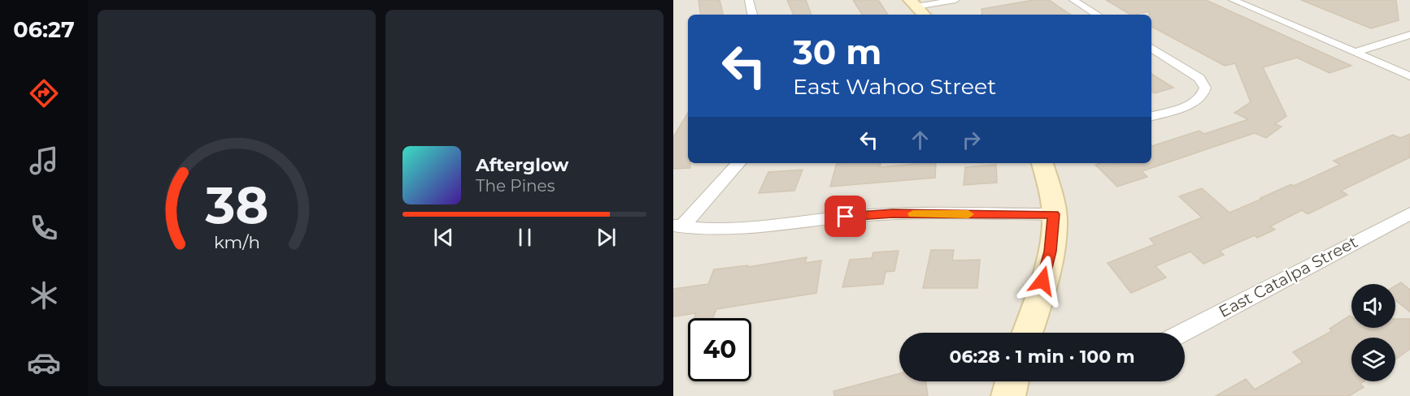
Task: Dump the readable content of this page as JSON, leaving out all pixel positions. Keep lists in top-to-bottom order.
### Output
{
  "streets": {
    "street": ["East Catalpa Street"]
  },
  "page": {
    "tabs": "06:27",
    "turn": ["30 m", "East Wahoo Street"],
    "song": ["Afterglow", "The Pines"],
    "limit": "40",
    "trip": "06:28 · 1 min · 100 m",
    "gauge": ["38", "km/h"]
  }
}
